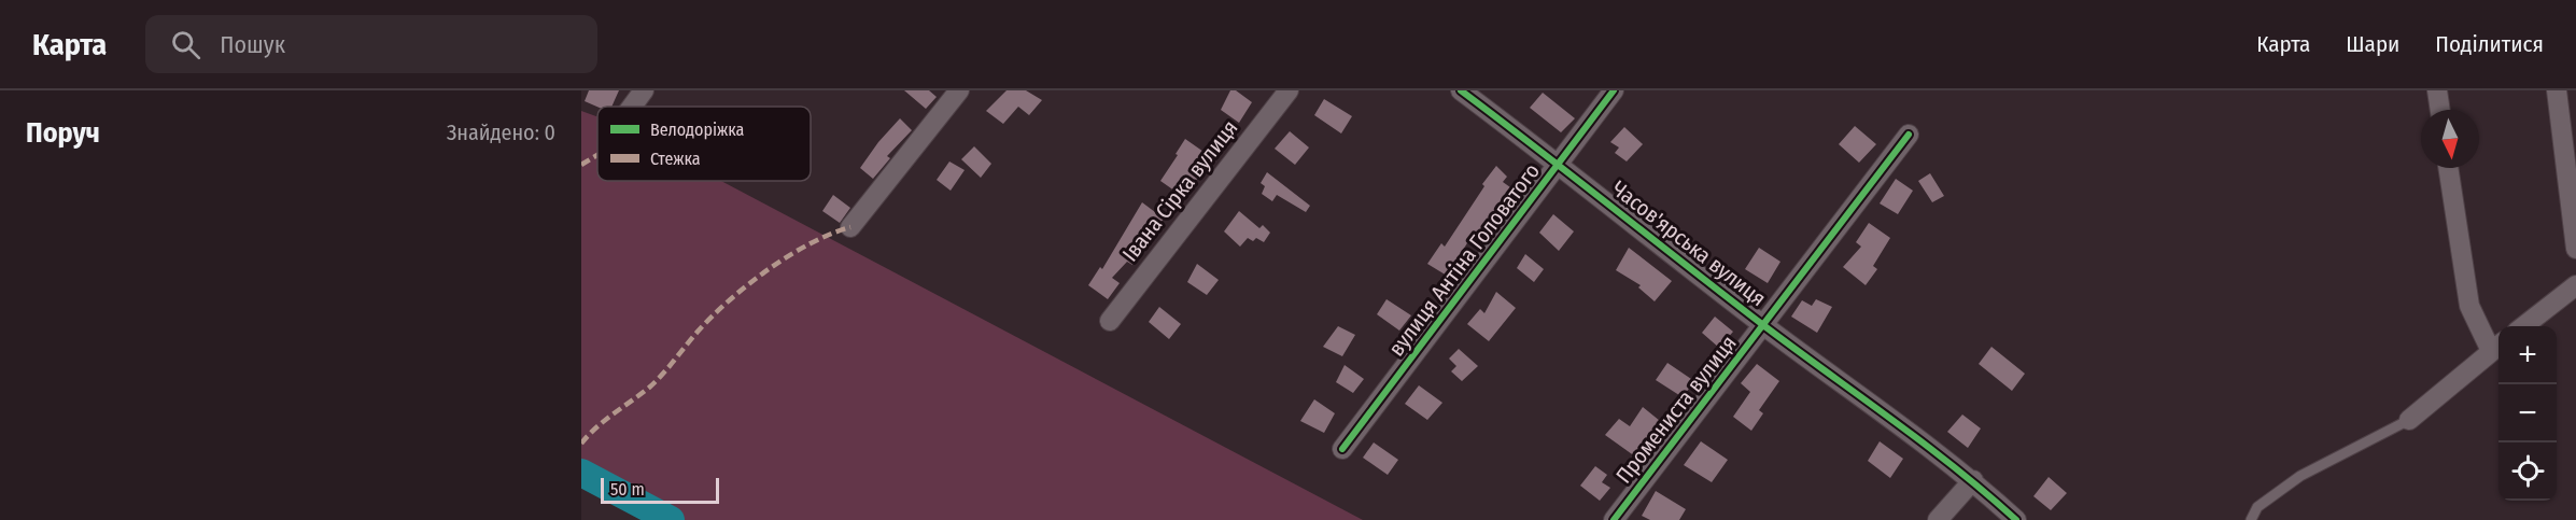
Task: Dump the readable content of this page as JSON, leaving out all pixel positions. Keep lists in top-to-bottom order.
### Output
{
  "streets": {
    "street": [
      "Івана Сірка вулиця",
      "Часов'ярська вулиця",
      "вулиця Антіна Головатого",
      "Промениста вулиця"
    ]
  },
  "crossings": [
    ["Часов'ярська вулиця", "вулиця Антіна Головатого"],
    ["Часов'ярська вулиця", "Промениста вулиця"]
  ],
  "legend": ["Велодоріжка", "Стежка"],
  "scale_bar": "50 m",
  "north": "bottom",
  "page": {
    "header": "Карта",
    "search": "Пошук",
    "nav": ["Карта", "Шари", "Поділитися"],
    "heading": ["Поруч", "Знайдено: 0"],
    "map_buttons": ["+", "−"],
    "scale": "50 m"
  }
}
